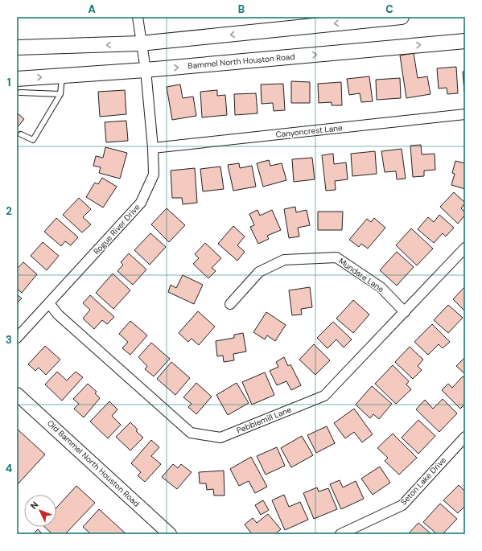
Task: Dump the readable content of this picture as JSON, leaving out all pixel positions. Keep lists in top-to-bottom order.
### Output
{
  "streets": {
    "main road": ["Bammel North Houston Road"],
    "street": [
      "Canyoncrest Lane",
      "Rogue River Drive",
      "Mundare Lane",
      "Pebblemill Lane",
      "Old Bammel North Houston Road",
      "Seton Lake Drive"
    ]
  },
  "crossings": [
    ["Bammel North Houston Road", "Rogue River Drive"],
    ["Canyoncrest Lane", "Rogue River Drive"],
    ["Rogue River Drive", "Pebblemill Lane"],
    ["Mundare Lane", "Pebblemill Lane"]
  ],
  "north": "top left",
  "grid": {
    "columns": ["A", "B", "C"],
    "rows": [
      "1",
      "2",
      "3",
      "4"
    ]
  }
}
